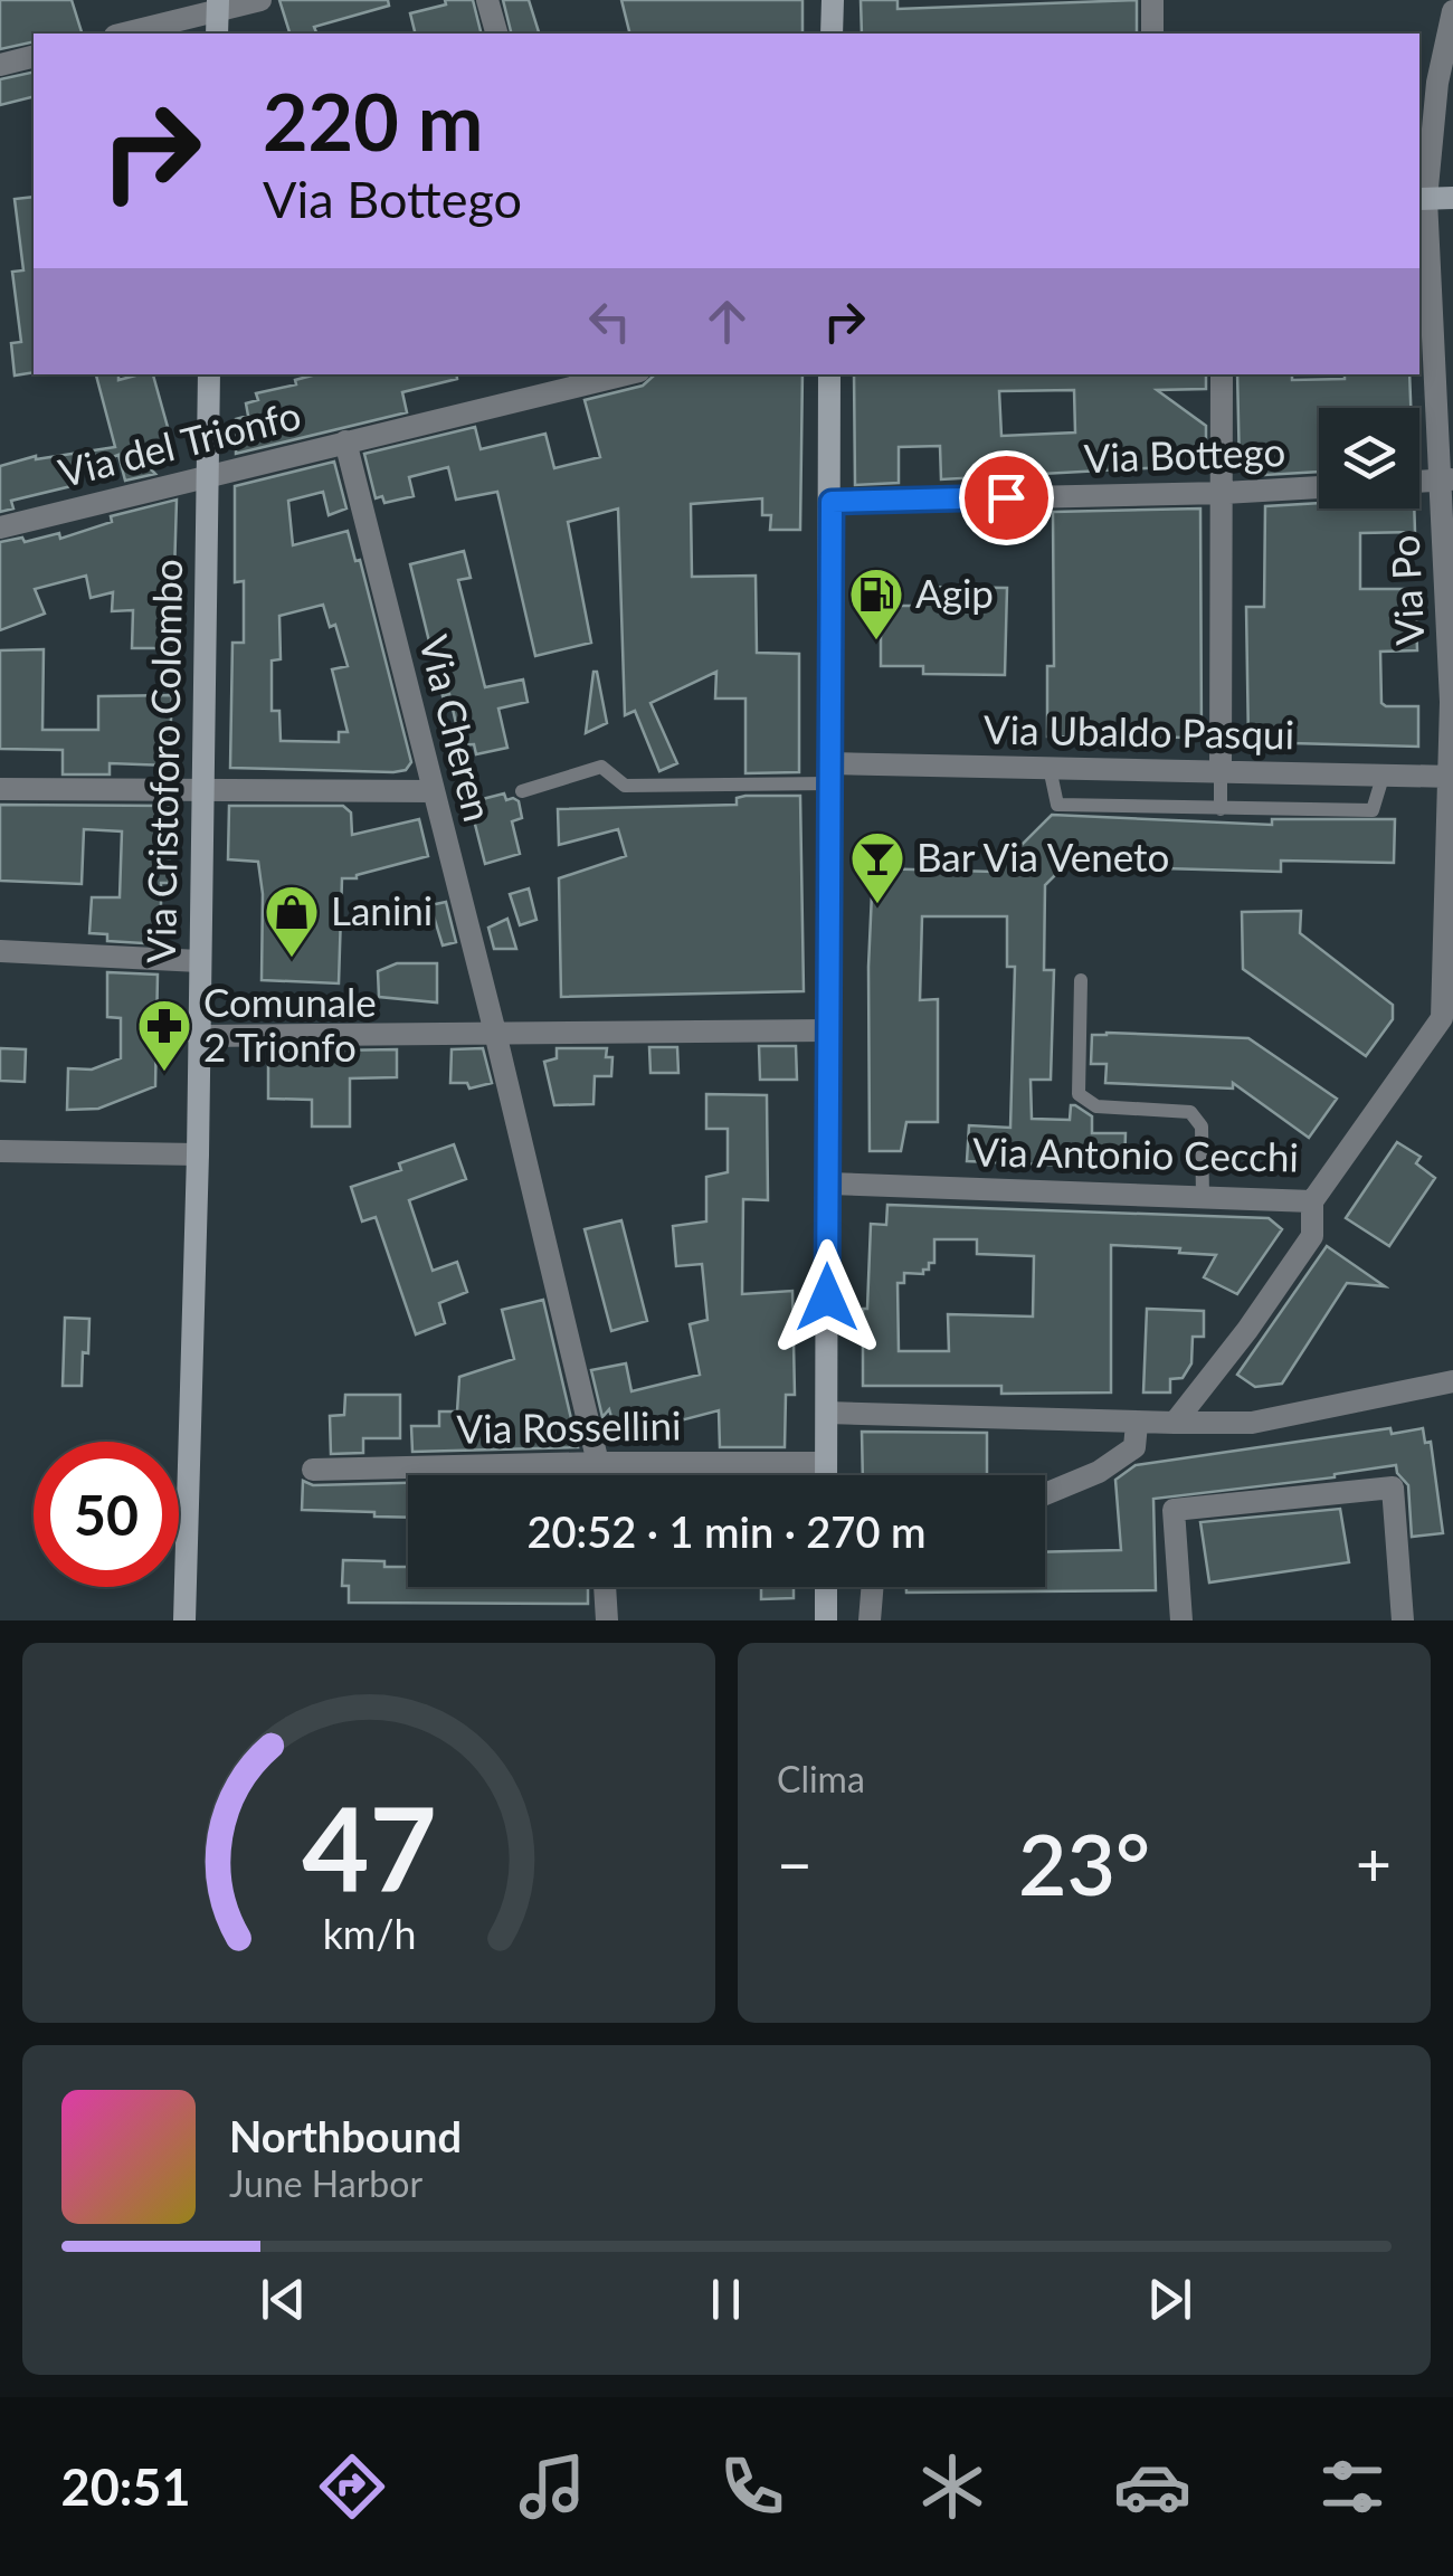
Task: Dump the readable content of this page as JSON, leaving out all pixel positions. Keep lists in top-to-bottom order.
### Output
{
  "streets": {
    "street": [
      "Via del Trionfo",
      "Via Bottego",
      "Via Po",
      "Via Cheren",
      "Via Ubaldo Pasqui",
      "Via Cristoforo Colombo",
      "Via Antonio Cecchi",
      "Via Rossellini"
    ]
  },
  "crossings": [
    ["Via del Trionfo", "Via Cheren"],
    ["Via del Trionfo", "Via Cristoforo Colombo"],
    ["Via Po", "Via Ubaldo Pasqui"],
    ["Via Po", "Via Antonio Cecchi"],
    ["Via Cheren", "Via Rossellini"],
    ["Via Ubaldo Pasqui", "Via Antonio Cecchi"]
  ],
  "places": {
    "fuel station": ["Agip"],
    "bar": ["Bar Via Veneto"],
    "shop": ["Lanini"],
    "pharmacy": ["Comunale 2 Trionfo"]
  },
  "page": {
    "turn": ["220 m", "Via Bottego"],
    "limit": "50",
    "trip": "20:52 · 1 min · 270 m",
    "tile": "Clima",
    "heat": ["−", "23°", "+"],
    "song": ["Northbound", "June Harbor"],
    "tabs": "20:51",
    "gauge": ["47", "km/h"]
  }
}
